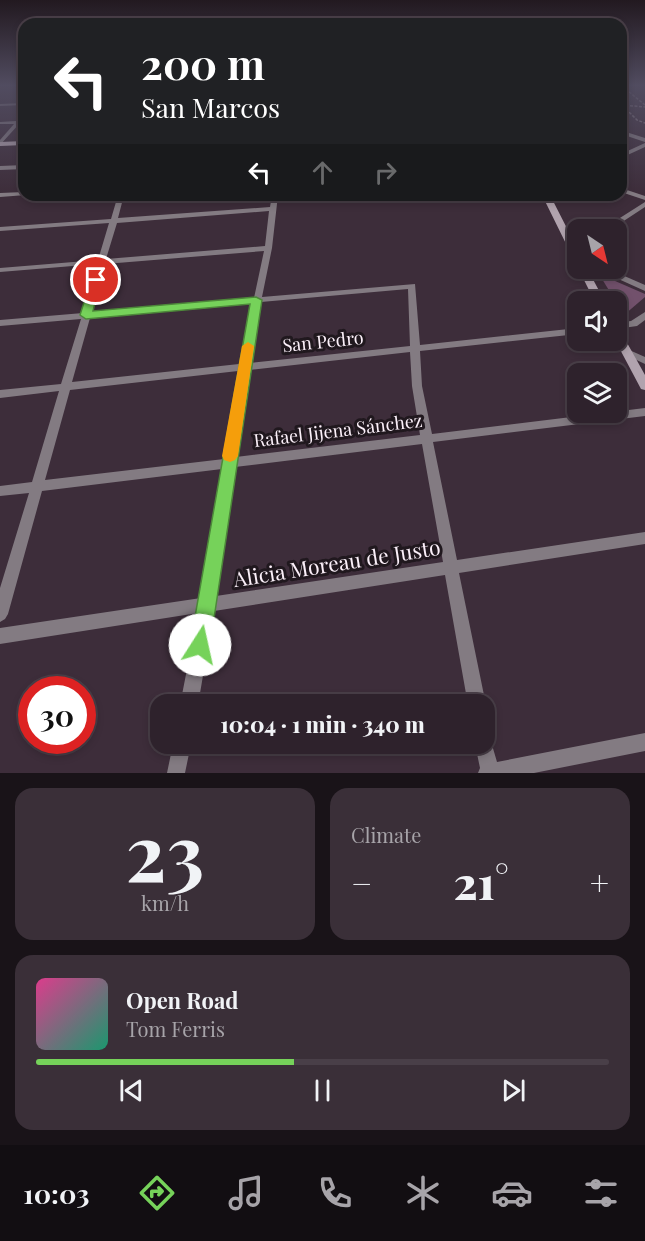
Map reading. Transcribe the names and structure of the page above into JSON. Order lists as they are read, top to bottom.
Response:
{
  "streets": {
    "street": ["San Pedro", "Rafael Jijena Sánchez", "Alicia Moreau de Justo"]
  },
  "north": "bottom right",
  "page": {
    "turn": ["200 m", "San Marcos"],
    "limit": "30",
    "trip": "10:04 · 1 min · 340 m",
    "tile": [
      ["23", "km/h"],
      "Climate"
    ],
    "heat": ["−", "21°", "+"],
    "song": ["Open Road", "Tom Ferris"],
    "tabs": "10:03"
  }
}
